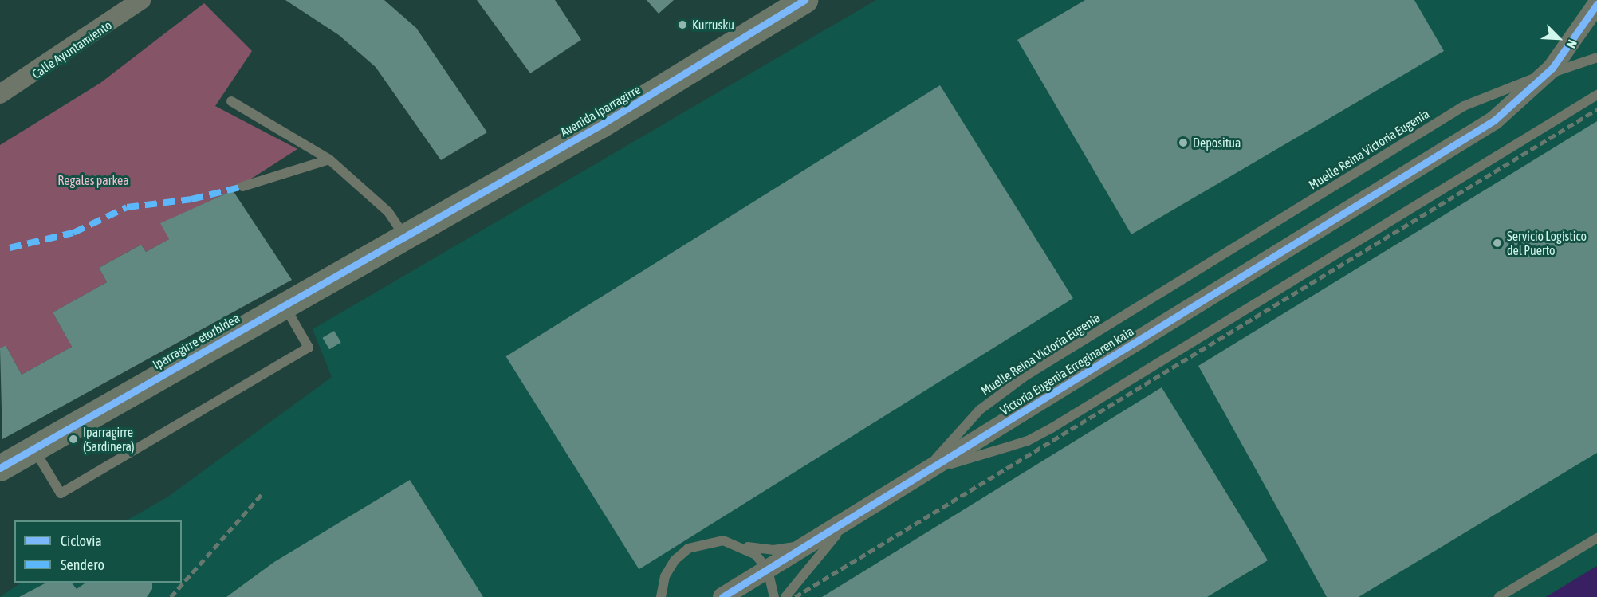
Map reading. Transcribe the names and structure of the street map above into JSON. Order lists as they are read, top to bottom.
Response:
{
  "streets": {
    "street": [
      "Calle Ayuntamiento",
      "Avenida Iparragirre",
      "Iparragirre etorbidea",
      "Victoria Eugenia Erreginaren kaia"
    ],
    "lane": ["Muelle Reina Victoria Eugenia"]
  },
  "crossings": [
    ["Avenida Iparragirre", "Iparragirre etorbidea"],
    ["Muelle Reina Victoria Eugenia", "Victoria Eugenia Erreginaren kaia"]
  ],
  "parks": ["Regales parkea"],
  "places": [
    "Kurrusku",
    "Depositua",
    "Servicio Logístico del Puerto",
    "Iparragirre (Sardinera)"
  ],
  "legend": ["Ciclovía", "Sendero"],
  "north": "bottom right"
}
